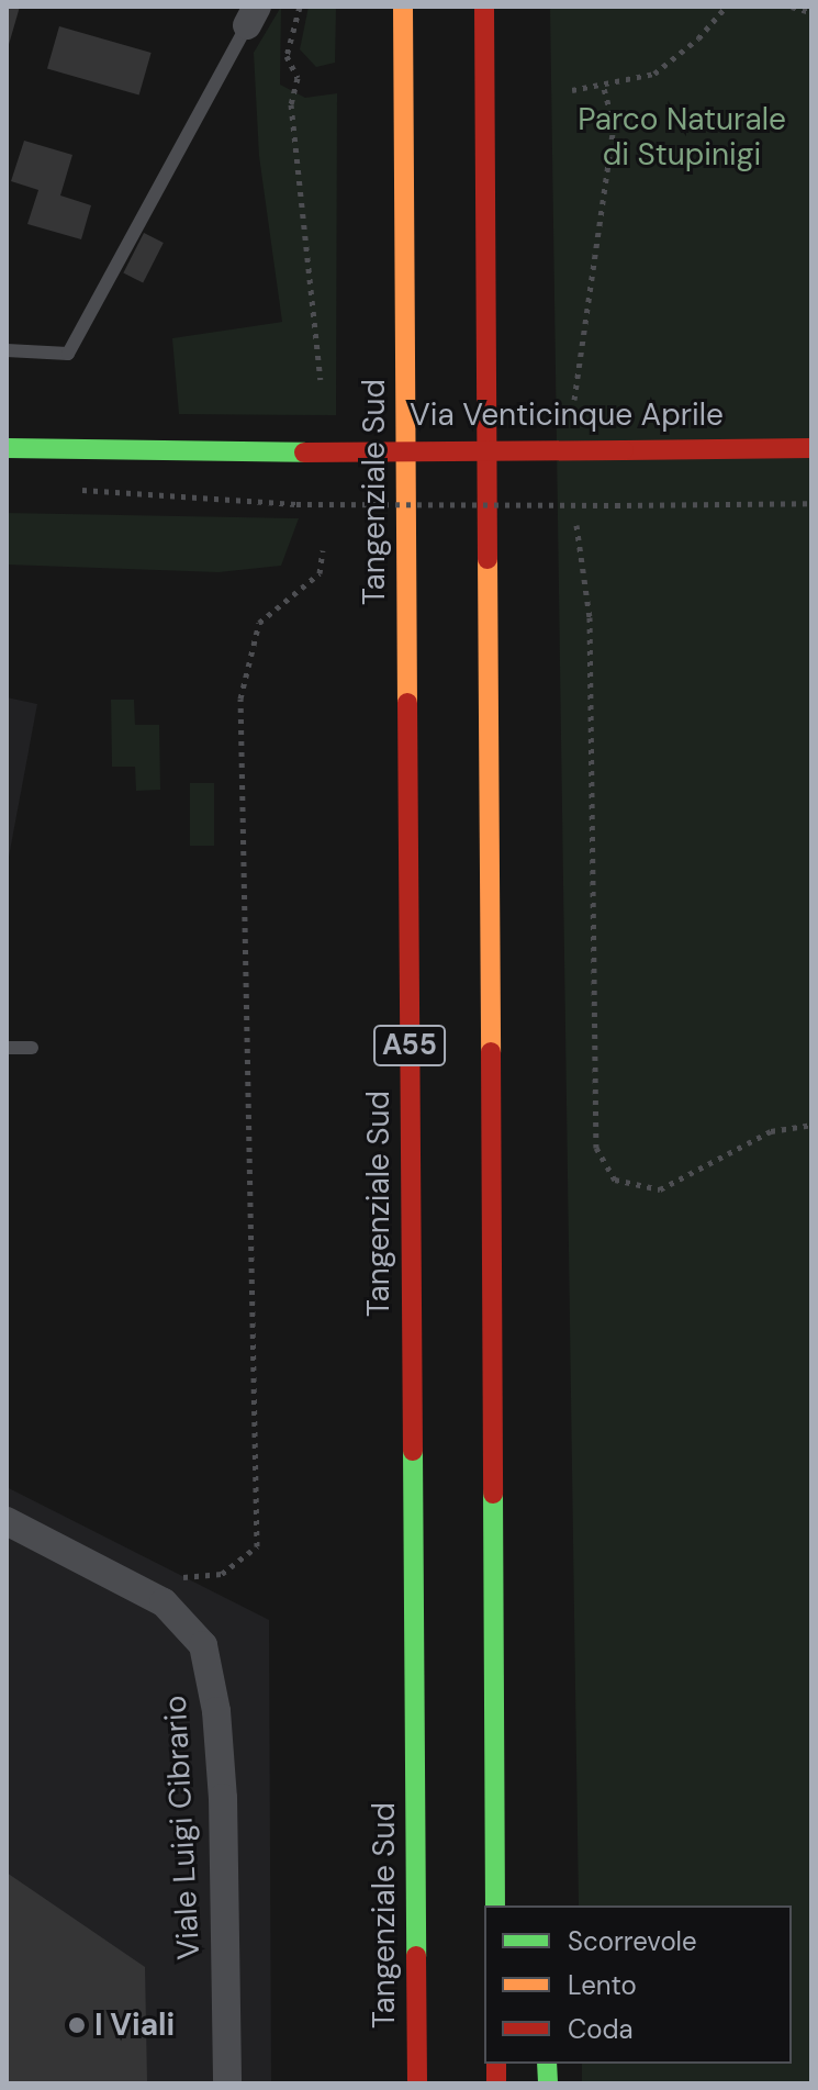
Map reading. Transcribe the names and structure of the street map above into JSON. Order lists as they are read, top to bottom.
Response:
{
  "streets": {
    "main road": ["Via Venticinque Aprile", "Tangenziale Sud", "A55"],
    "street": ["Viale Luigi Cibrario"]
  },
  "parks": ["Parco Naturale di Stupinigi"],
  "places": ["I Viali"],
  "legend": ["Scorrevole", "Lento", "Coda"]
}
